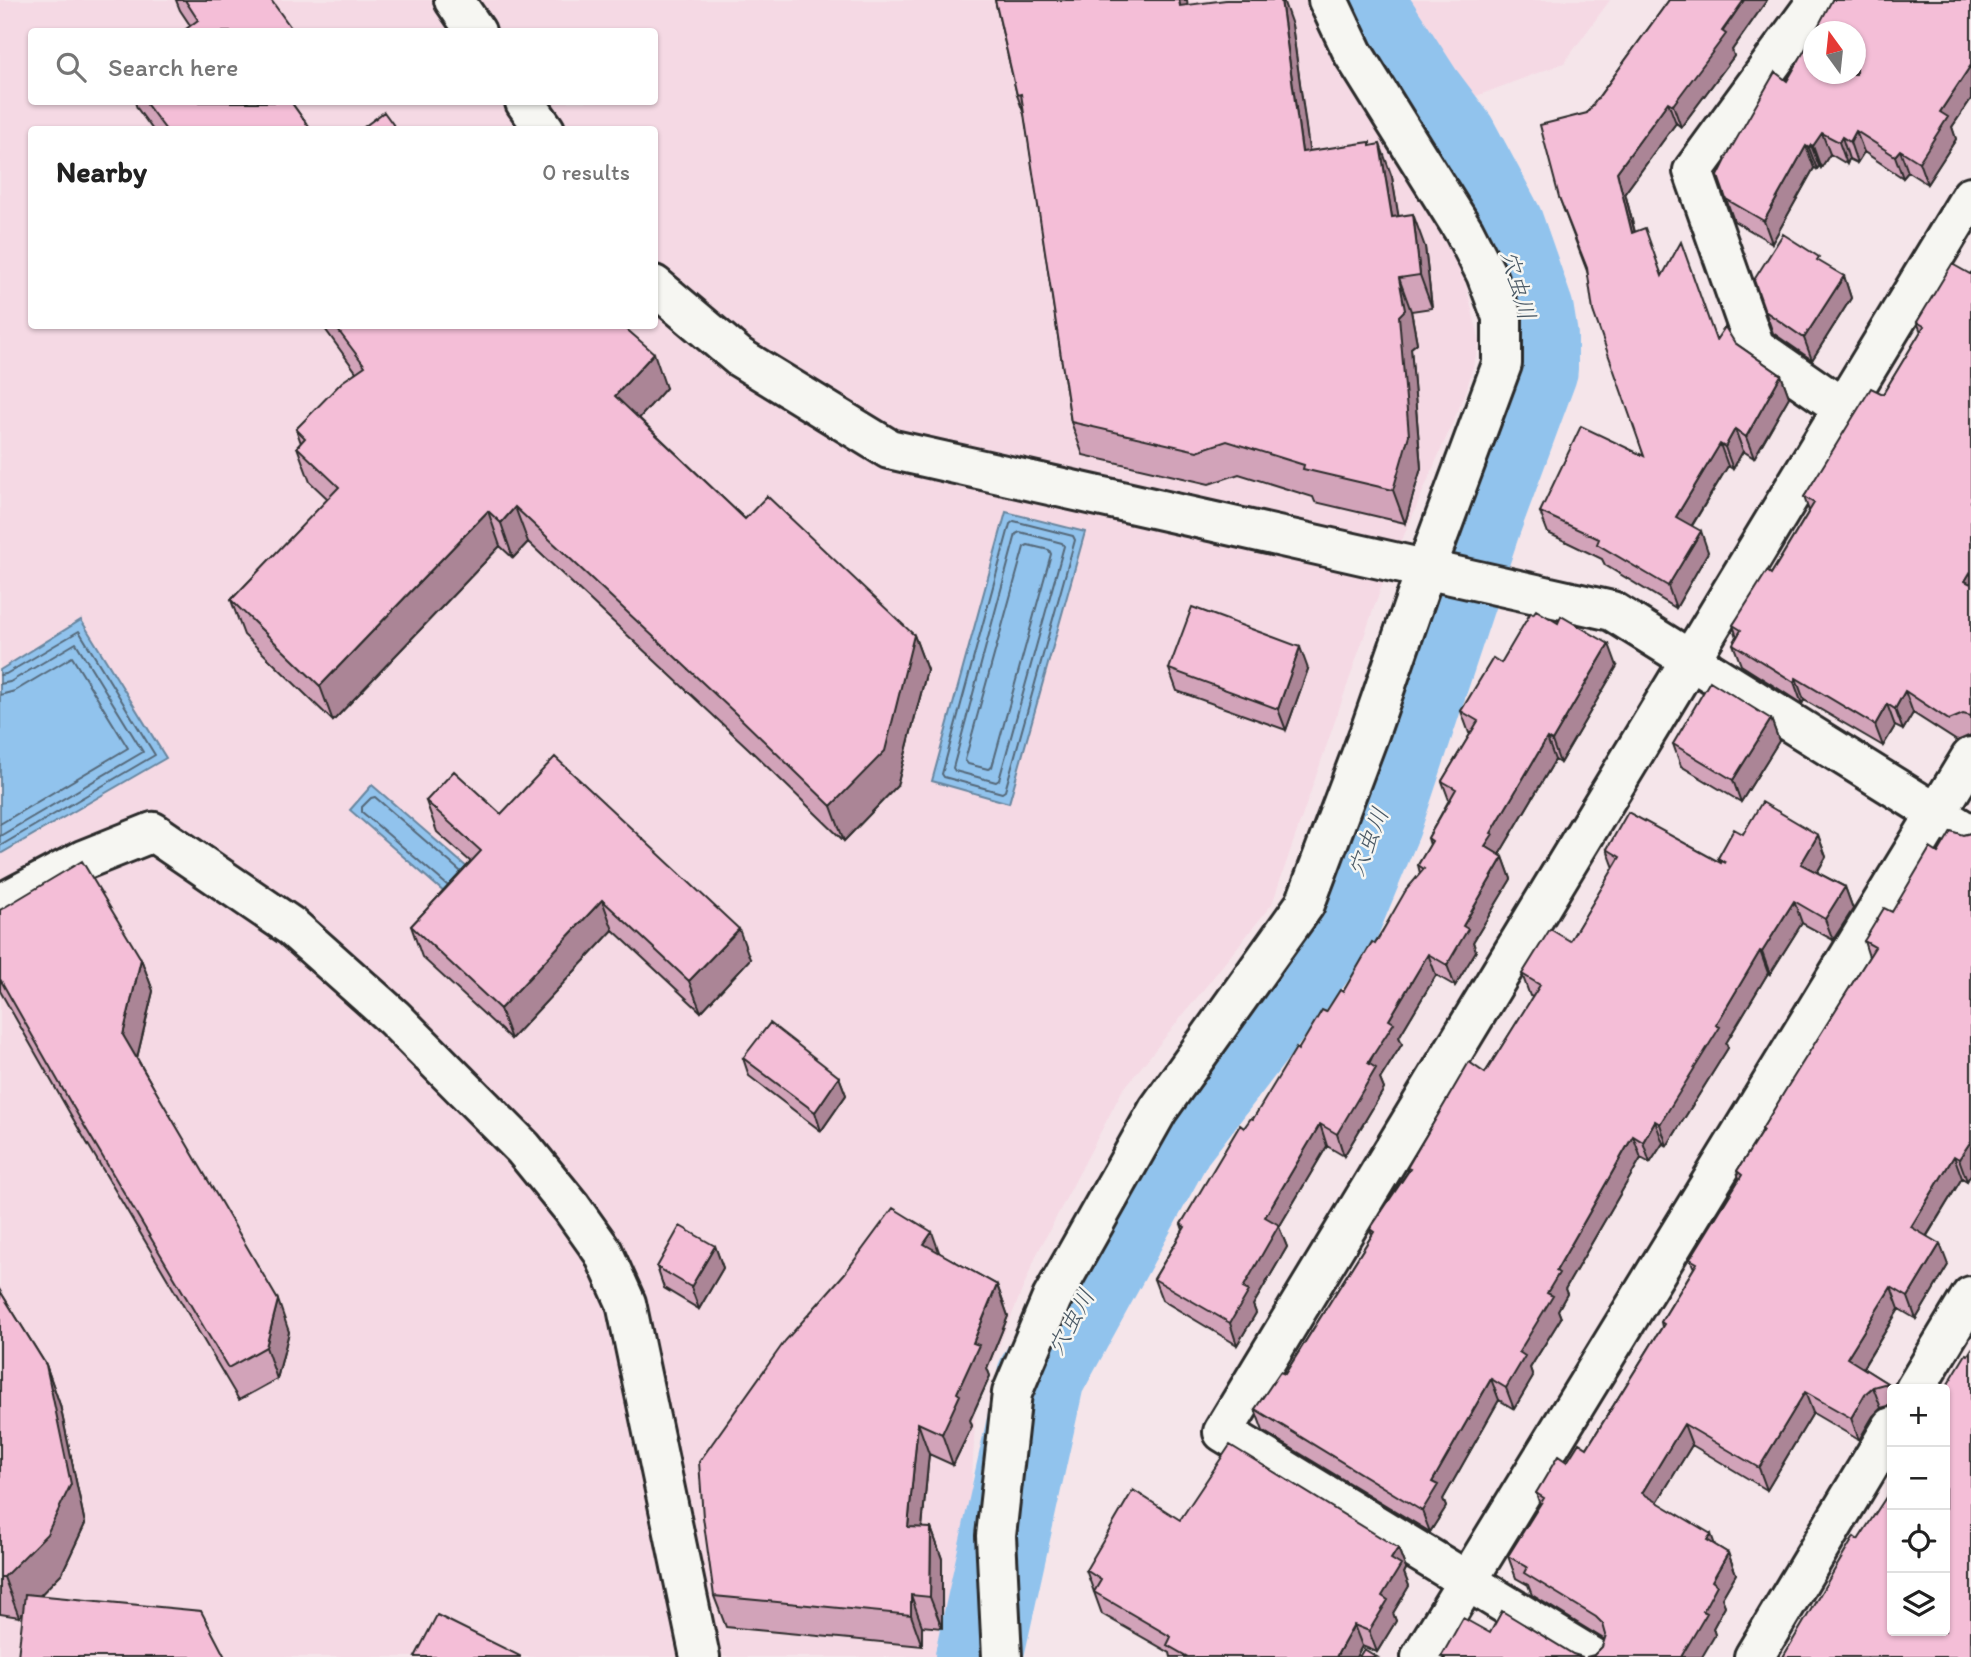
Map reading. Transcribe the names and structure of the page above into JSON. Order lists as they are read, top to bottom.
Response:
{
  "water": ["穴虫川"],
  "north": "top",
  "page": {
    "search": "Search here",
    "heading": ["Nearby", "0 results"],
    "map_buttons": ["+", "−"]
  }
}
